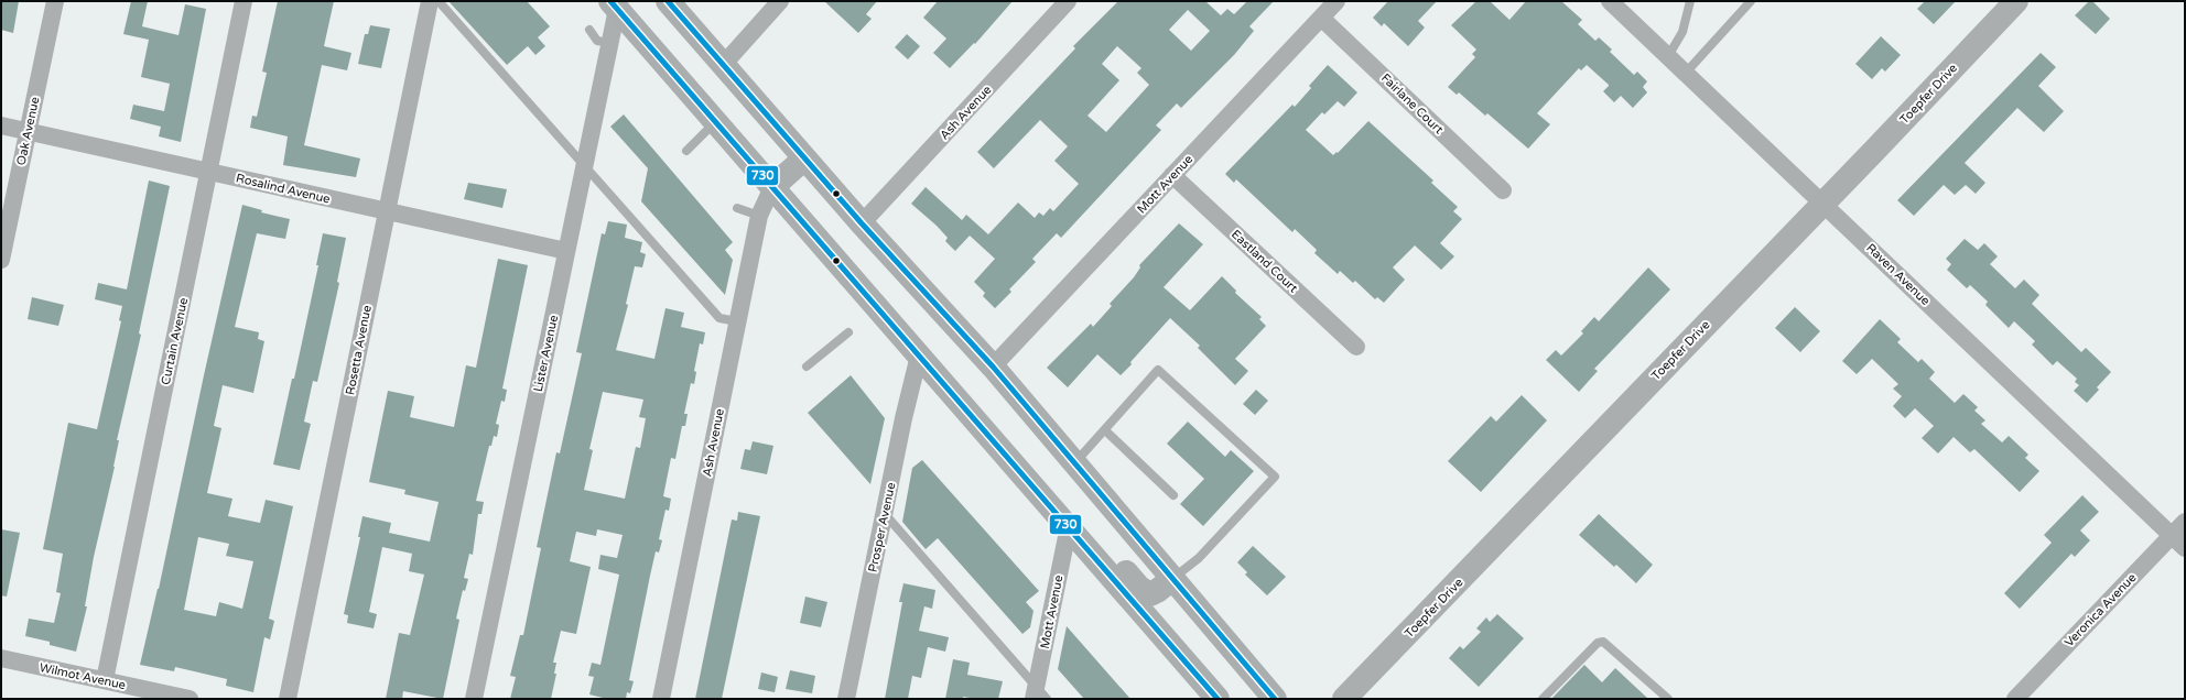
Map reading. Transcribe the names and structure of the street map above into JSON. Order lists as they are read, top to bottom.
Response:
{
  "streets": {
    "street": [
      "Toepfer Drive",
      "Fairlane Court",
      "Ash Avenue",
      "Oak Avenue",
      "Mott Avenue",
      "Rosalind Avenue",
      "Eastland Court",
      "Raven Avenue",
      "Curtain Avenue",
      "Rosetta Avenue",
      "Lister Avenue",
      "Prosper Avenue",
      "Veronica Avenue",
      "Wilmot Avenue"
    ]
  },
  "crossings": [
    ["Toepfer Drive", "Raven Avenue"],
    ["Fairlane Court", "Mott Avenue"],
    ["Oak Avenue", "Rosalind Avenue"],
    ["Mott Avenue", "Eastland Court"],
    ["Rosalind Avenue", "Curtain Avenue"],
    ["Rosalind Avenue", "Rosetta Avenue"],
    ["Rosalind Avenue", "Lister Avenue"],
    ["Raven Avenue", "Veronica Avenue"],
    ["Curtain Avenue", "Wilmot Avenue"]
  ],
  "lines": ["transit line 730"]
}
